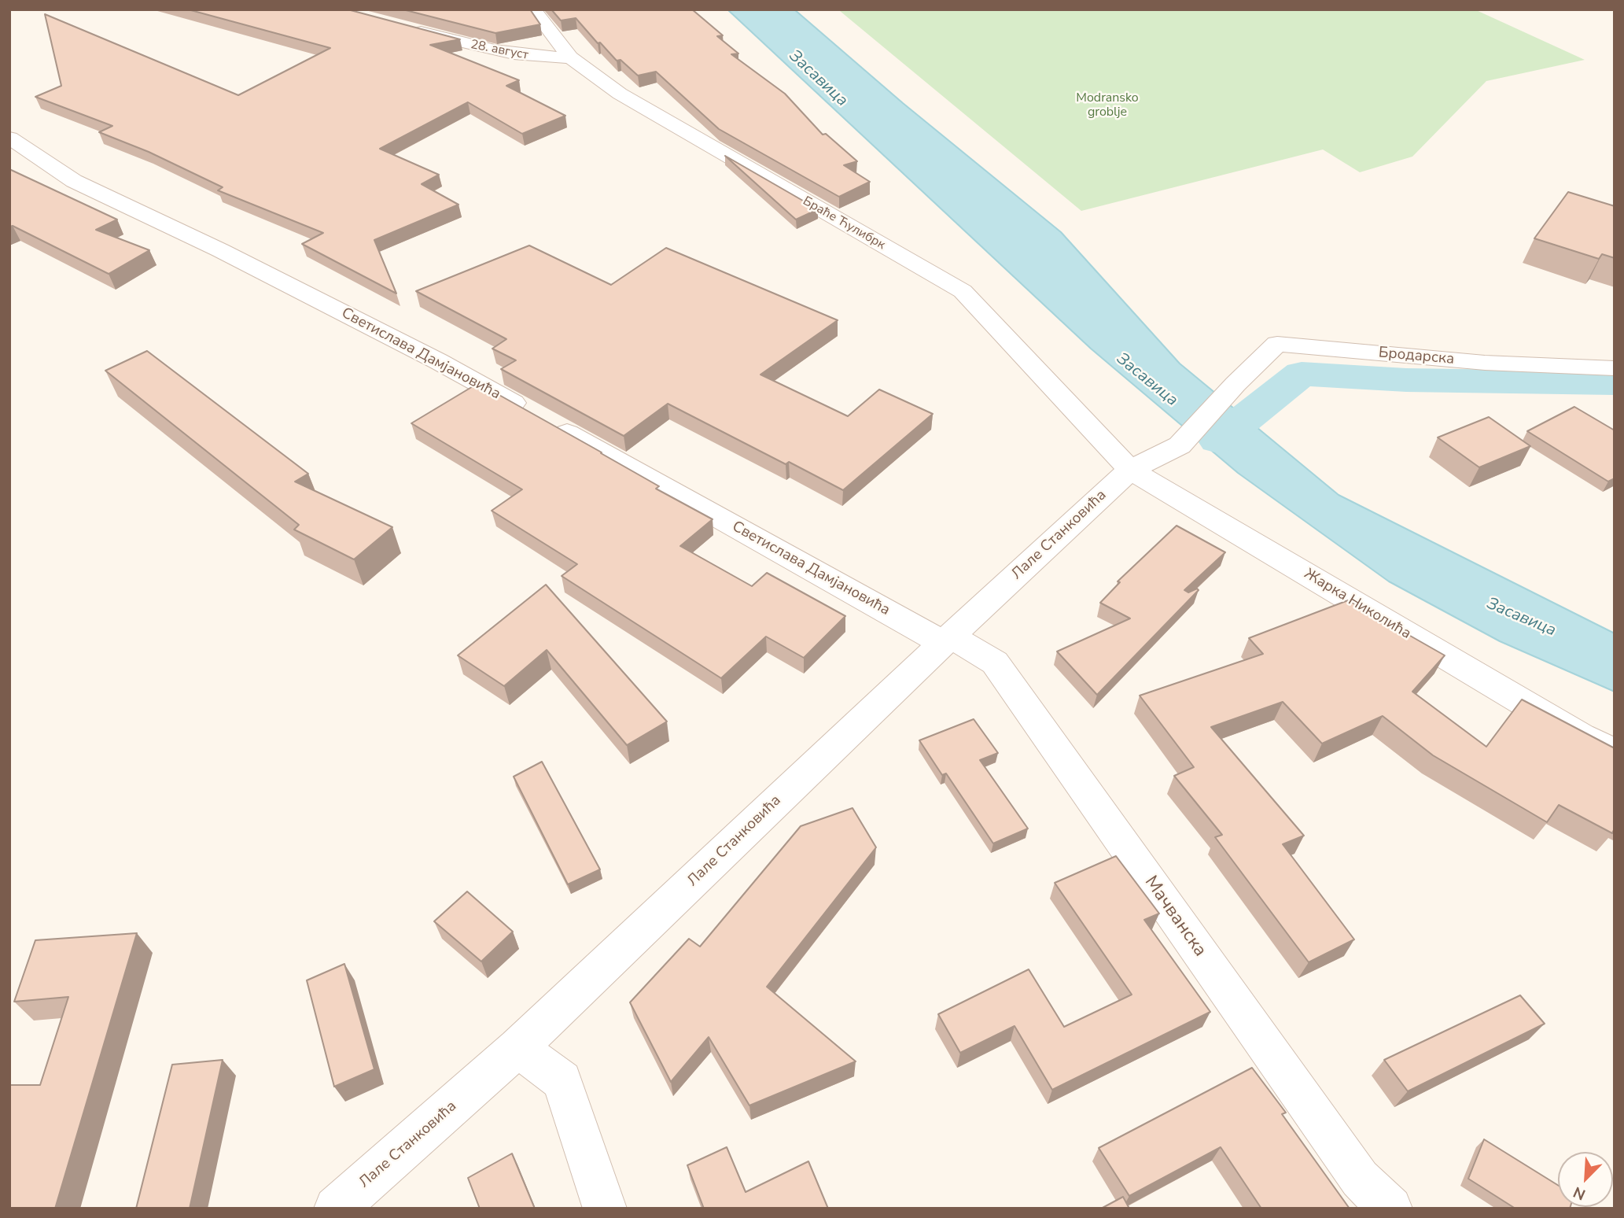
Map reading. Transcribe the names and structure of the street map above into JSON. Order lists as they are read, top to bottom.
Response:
{
  "streets": {
    "street": [
      "28. август",
      "Браће Ћулибрк",
      "Светислава Дамјановића",
      "Бродарска",
      "Лале Станковића",
      "Жарка Николића",
      "Мачванска"
    ]
  },
  "crossings": [
    ["28. август", "Браће Ћулибрк"],
    ["Браће Ћулибрк", "Лале Станковића"],
    ["Браће Ћулибрк", "Жарка Николића"],
    ["Светислава Дамјановића", "Лале Станковића"],
    ["Светислава Дамјановића", "Мачванска"],
    ["Бродарска", "Лале Станковића"],
    ["Лале Станковића", "Жарка Николића"],
    ["Лале Станковића", "Мачванска"]
  ],
  "water": ["Засавица"],
  "parks": ["Modransko groblje"],
  "north": "bottom left"
}
